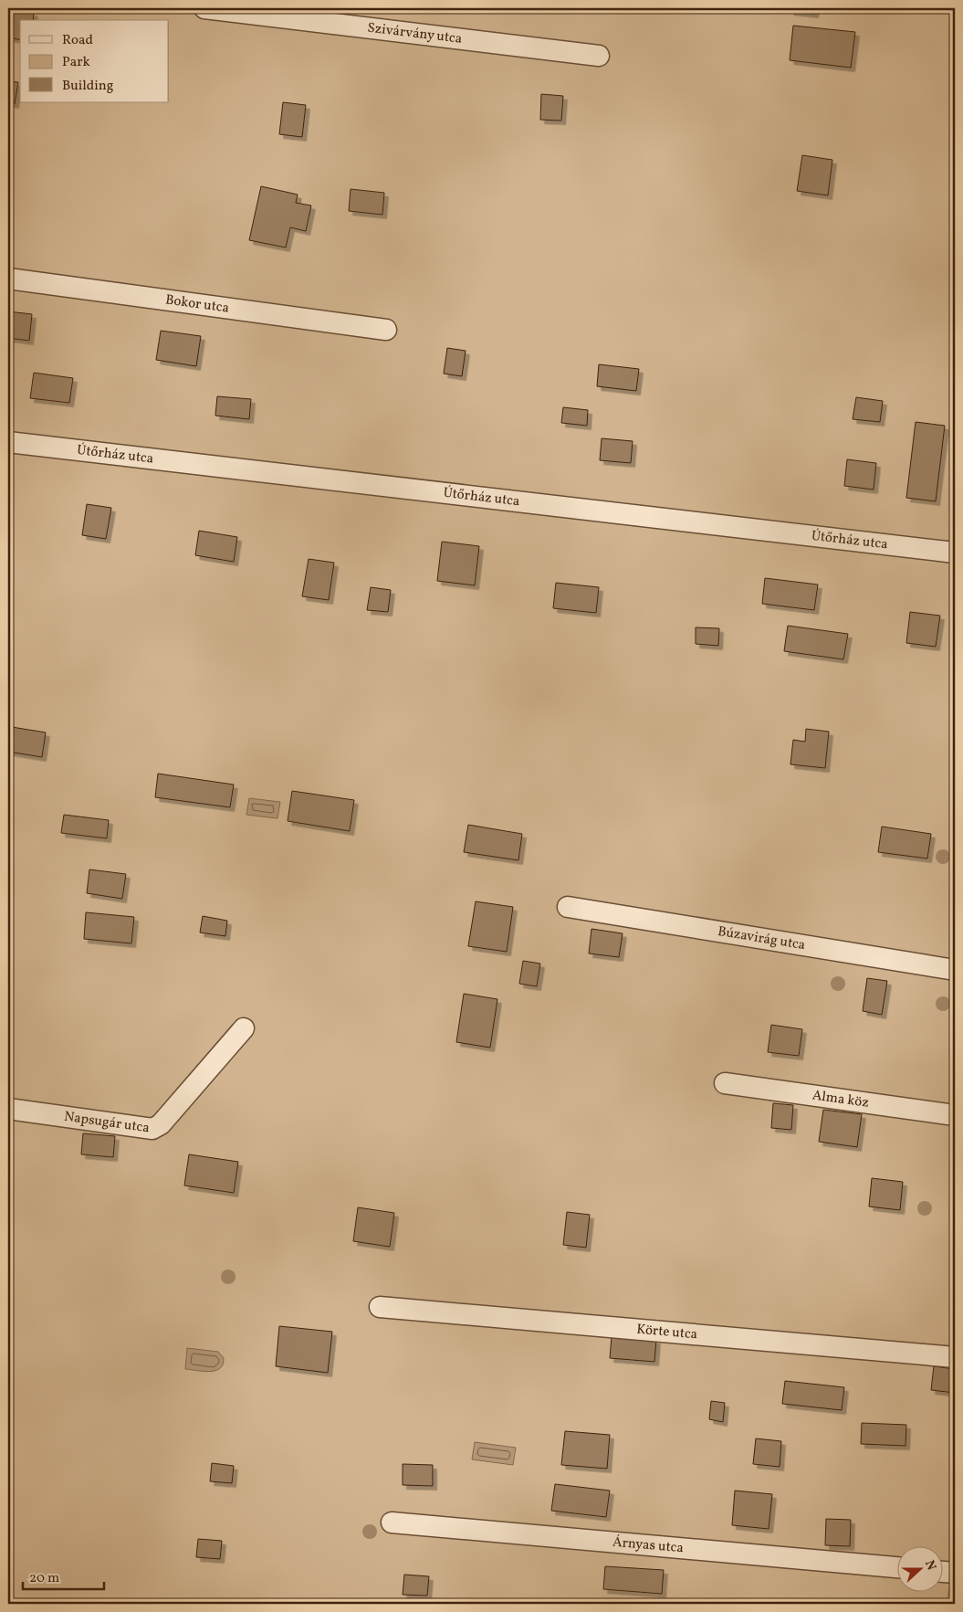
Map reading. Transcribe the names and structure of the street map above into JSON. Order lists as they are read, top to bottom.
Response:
{
  "streets": {
    "street": [
      "Szivárvány utca",
      "Bokor utca",
      "Útőrház utca",
      "Búzavirág utca",
      "Alma köz",
      "Napsugár utca",
      "Körte utca",
      "Árnyas utca"
    ]
  },
  "legend": ["Road", "Park", "Building"],
  "scale_bar": "20 m",
  "north": "right"
}
